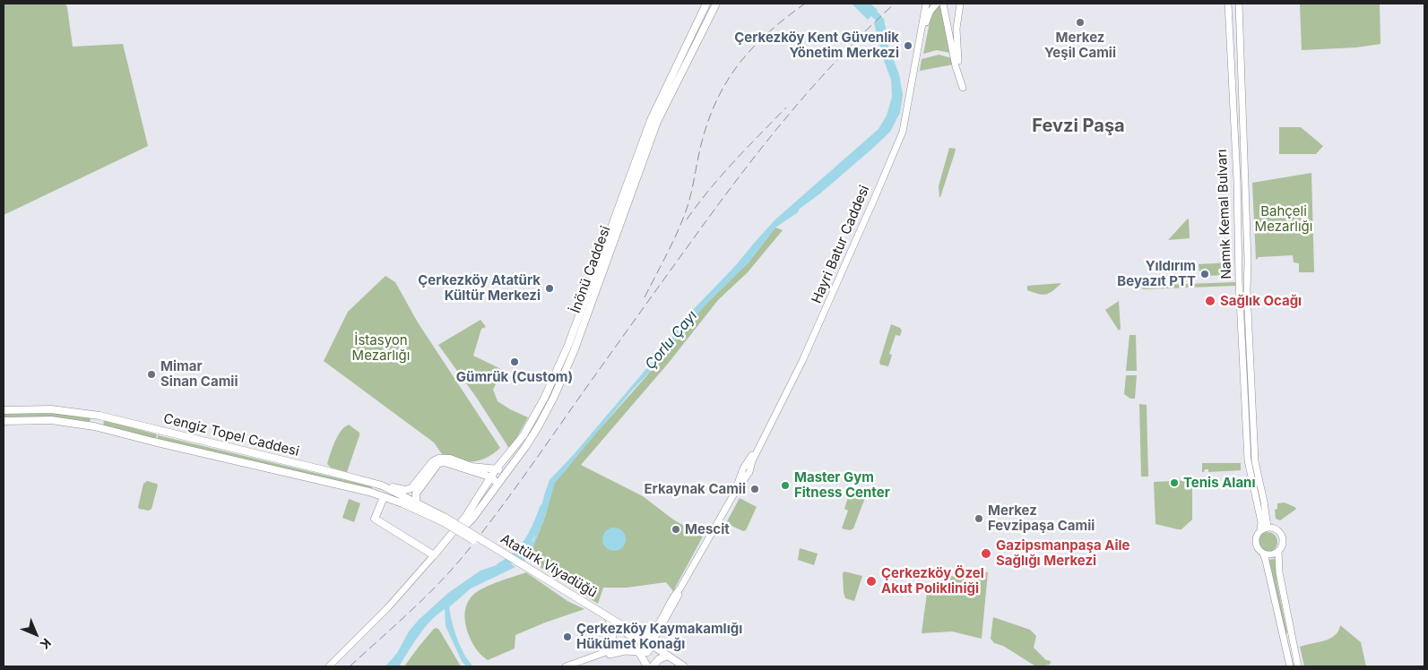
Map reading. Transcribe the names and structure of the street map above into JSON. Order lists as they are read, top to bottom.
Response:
{
  "streets": {
    "main road": [
      "Namık Kemal Bulvarı",
      "Hayri Batur Caddesi",
      "İnönü Caddesi",
      "Cengiz Topel Caddesi",
      "Atatürk Viyadüğü"
    ]
  },
  "crossings": [
    ["Hayri Batur Caddesi", "Atatürk Viyadüğü"],
    ["Cengiz Topel Caddesi", "Atatürk Viyadüğü"]
  ],
  "districts": ["Fevzi Paşa"],
  "water": ["Çorlu Çayı"],
  "parks": ["Bahçeli Mezarlığı", "İstasyon Mezarlığı"],
  "places": [
    "Merkez Yeşil Camii",
    "Çerkezköy Kent Güvenlik Yönetim Merkezi",
    "Yıldırım Beyazıt PTT",
    "Çerkezköy Atatürk Kültür Merkezi",
    "Sağlık Ocağı",
    "Gümrük (Custom)",
    "Mimar Sinan Camii",
    "Tenis Alanı",
    "Master Gym Fitness Center",
    "Erkaynak Camii",
    "Merkez Fevzipaşa Camii",
    "Mescit",
    "Gazipsmanpaşa Aile Sağlığı Merkezi",
    "Çerkezköy Özel Akut Polikliniği",
    "Çerkezköy Kaymakamlığı Hükümet Konağı"
  ],
  "north": "bottom right"
}
